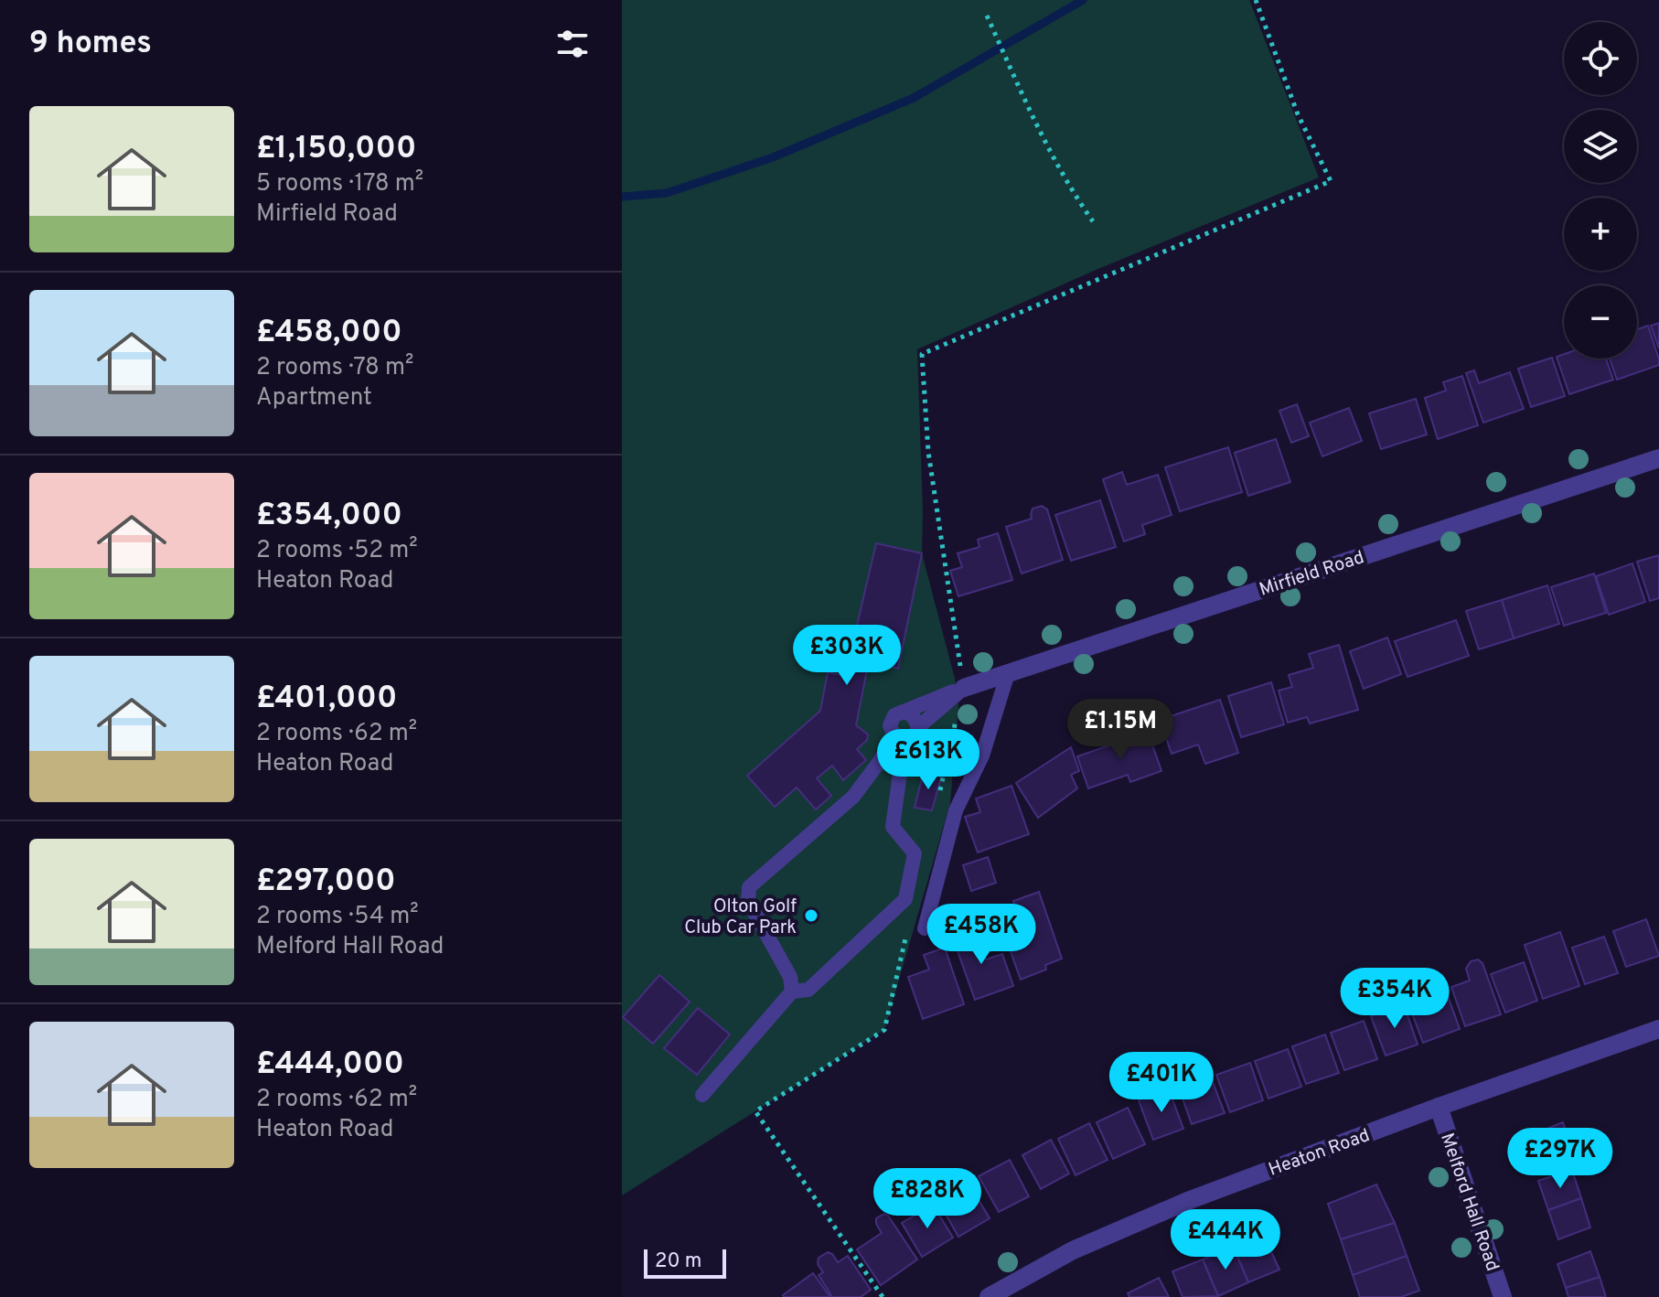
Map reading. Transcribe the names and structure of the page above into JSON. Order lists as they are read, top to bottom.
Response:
{
  "streets": {
    "street": ["Mirfield Road", "Heaton Road", "Melford Hall Road"]
  },
  "crossings": [
    ["Heaton Road", "Melford Hall Road"]
  ],
  "places": ["Olton Golf Club Car Park"],
  "scale_bar": "20 m",
  "page": {
    "heading": "9 homes",
    "map_buttons": ["+", "−"],
    "list": [
      {
        "name": "£1,150,000",
        "note": "5 rooms · 178 m² · Mirfield Road"
      },
      {
        "name": "£458,000",
        "note": "2 rooms · 78 m² · Apartment"
      },
      {
        "name": "£354,000",
        "note": "2 rooms · 52 m² · Heaton Road"
      },
      {
        "name": "£401,000",
        "note": "2 rooms · 62 m² · Heaton Road"
      },
      {
        "name": "£297,000",
        "note": "2 rooms · 54 m² · Melford Hall Road"
      },
      {
        "name": "£444,000",
        "note": "2 rooms · 62 m² · Heaton Road"
      }
    ],
    "price": [
      "£303K",
      "£1.15M",
      "£613K",
      "£458K",
      "£354K",
      "£401K",
      "£297K",
      "£828K",
      "£444K"
    ],
    "scale": "20 m"
  }
}
